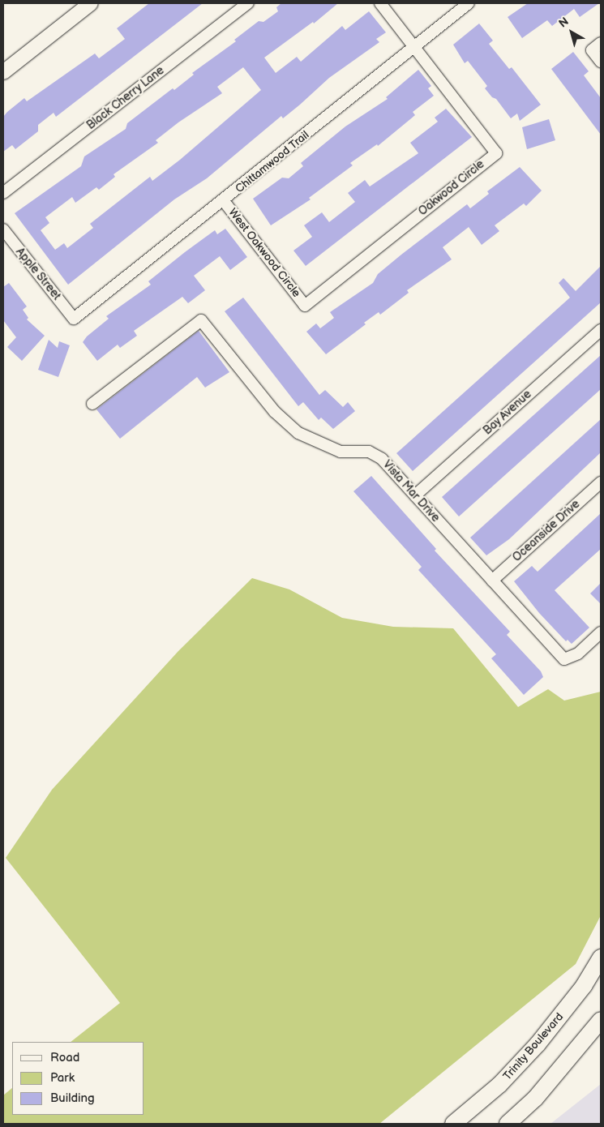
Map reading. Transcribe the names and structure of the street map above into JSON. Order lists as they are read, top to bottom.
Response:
{
  "streets": {
    "main road": ["Trinity Boulevard"],
    "street": [
      "Black Cherry Lane",
      "Chittamwood Trail",
      "Oakwood Circle",
      "West Oakwood Circle",
      "Apple Street",
      "Bay Avenue",
      "Vista Mar Drive",
      "Oceanside Drive"
    ]
  },
  "crossings": [
    ["Chittamwood Trail", "Oakwood Circle"],
    ["Chittamwood Trail", "West Oakwood Circle"],
    ["Chittamwood Trail", "Apple Street"],
    ["Oakwood Circle", "West Oakwood Circle"],
    ["Bay Avenue", "Vista Mar Drive"],
    ["Vista Mar Drive", "Oceanside Drive"]
  ],
  "legend": ["Road", "Park", "Building"],
  "north": "top left"
}
